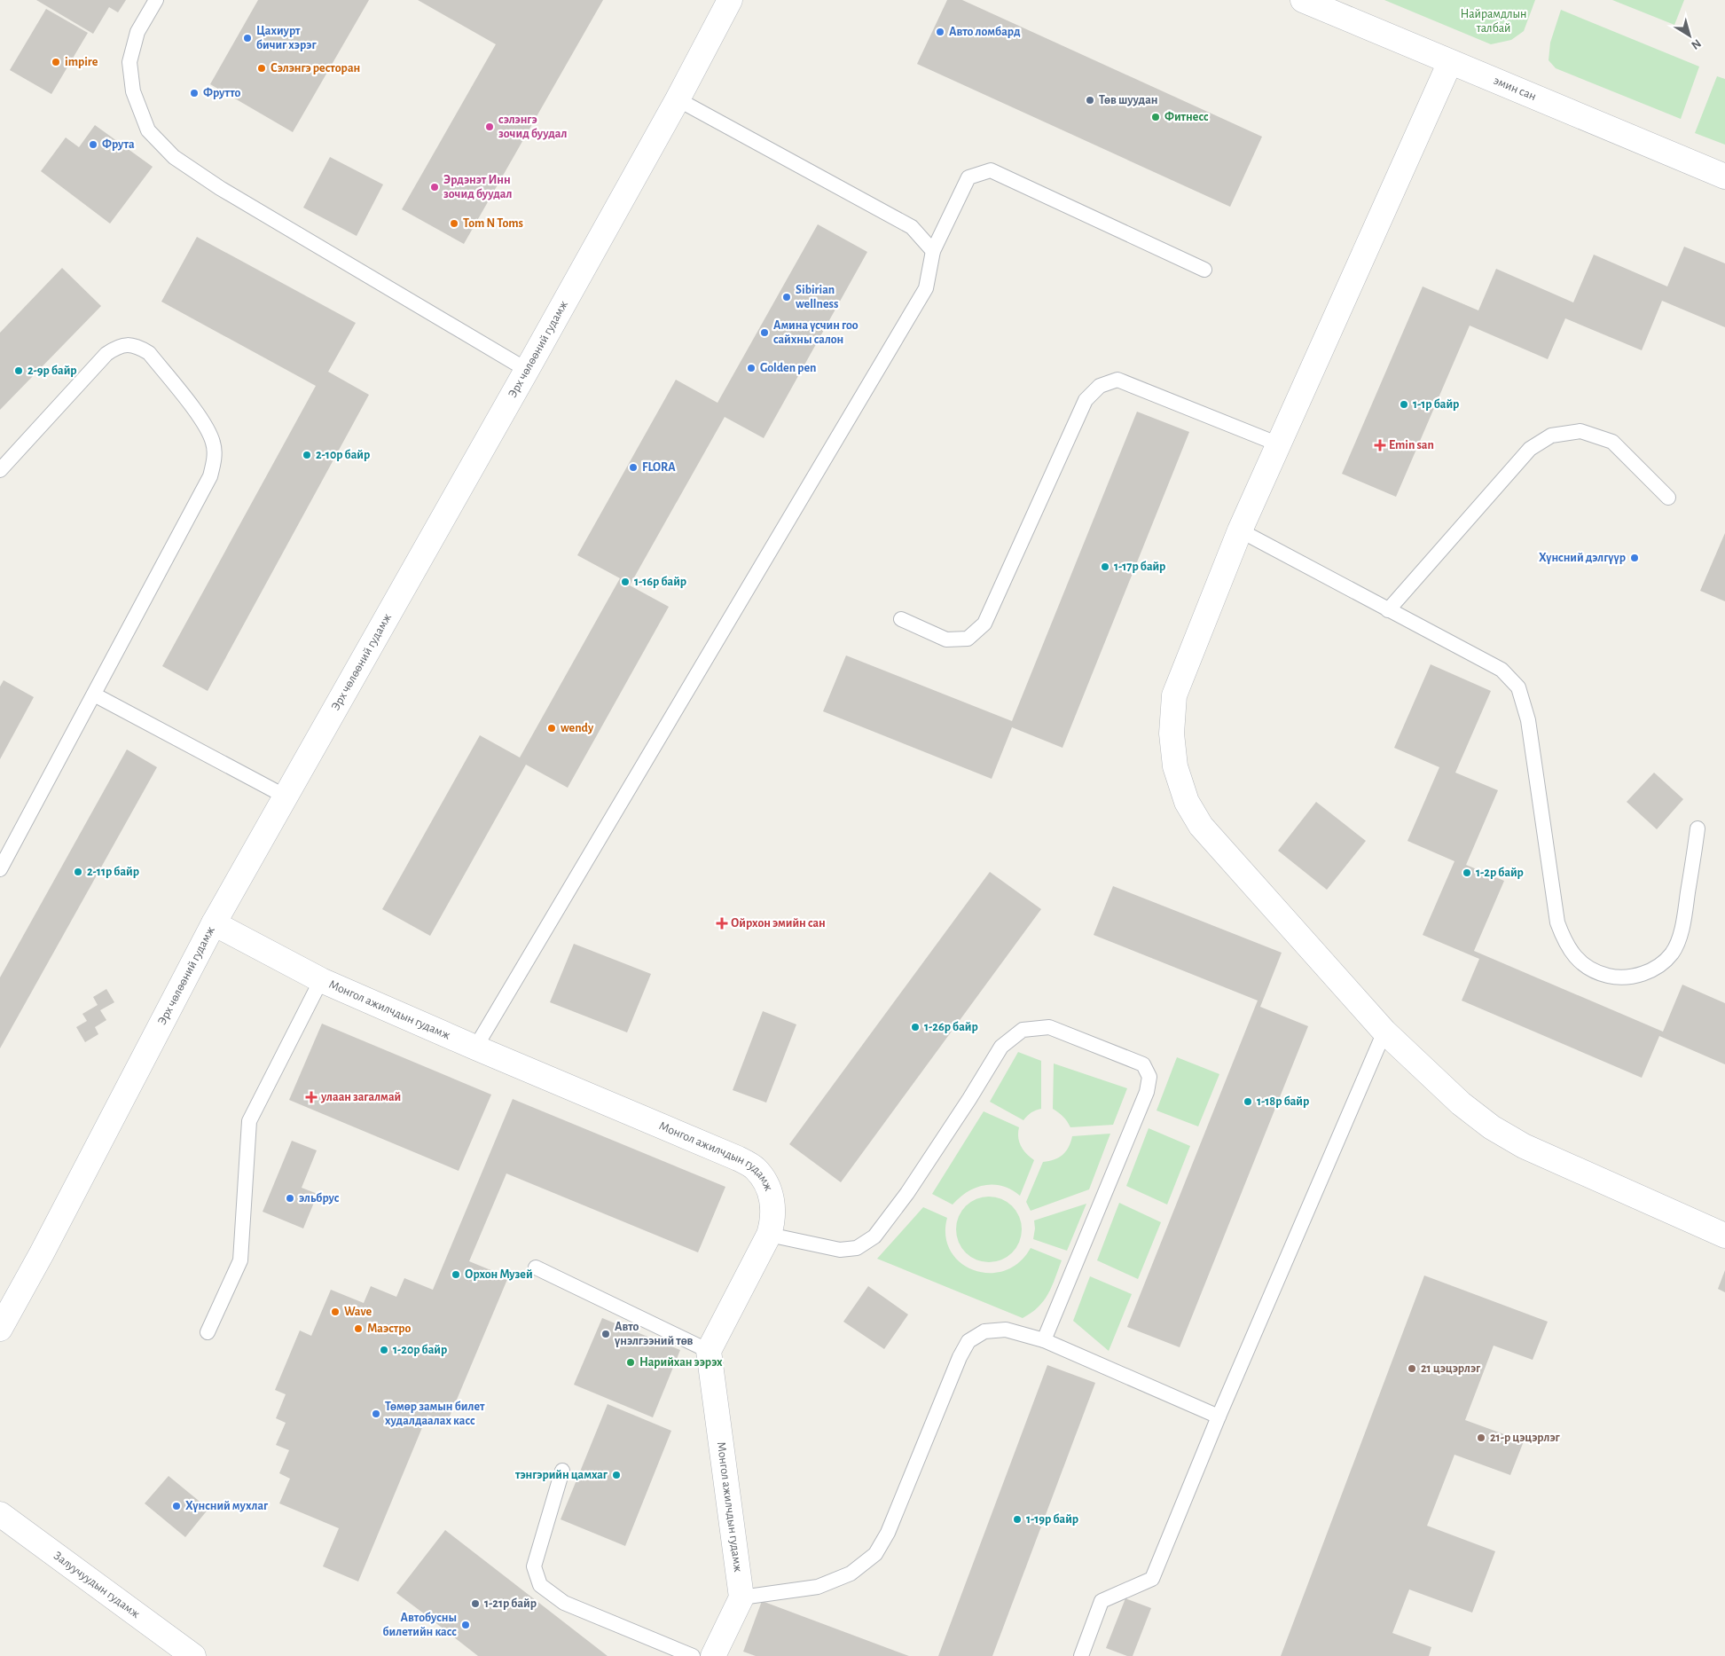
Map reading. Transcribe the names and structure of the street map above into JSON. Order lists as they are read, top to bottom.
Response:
{
  "streets": {
    "street": [
      "эмин сан",
      "Эрх чөлөөний гудамж",
      "Монгол ажилчдын гудамж",
      "Залуучуудын гудамж"
    ]
  },
  "crossings": [
    ["Эрх чөлөөний гудамж", "Монгол ажилчдын гудамж"]
  ],
  "parks": ["Найрамдлын талбай"],
  "places": {
    "other": [
      "Авто ломбард",
      "Цахиурт бичиг хэрэг",
      "impire",
      "Сэлэнгэ ресторан",
      "Фрутто",
      "Төв шуудан",
      "Фитнесс",
      "сэлэнгэ зочид буудал",
      "Фрута",
      "Эрдэнэт Инн зочид буудал",
      "Tom N Toms",
      "Sibirian wellness",
      "Амина үсчин гоо сайхны салон",
      "Golden pen",
      "2-9р байр",
      "1-1р байр",
      "2-10р байр",
      "FLORA",
      "Хүнсний дэлгүүр",
      "1-17р байр",
      "1-16р байр",
      "wendy",
      "2-11р байр",
      "1-2р байр",
      "1-26р байр",
      "1-18р байр",
      "эльбрус",
      "Орхон Myзей",
      "Wave",
      "Маэстро",
      "Авто үнэлгээний төв",
      "1-20р байр",
      "Нарийхан ээрэх",
      "21 цэцэрлэг",
      "Төмөр замын билет худалдаалах касс",
      "21-р цэцэрлэг",
      "тэнгэрийн цамхаг",
      "Хүнсний мухлаг",
      "1-19р байр",
      "1-21р байр",
      "Автобусны билетийн касс"
    ],
    "health": ["Emin san", "Ойрхон эмийн сан", "улаан загалмай"]
  },
  "north": "bottom right"
}
